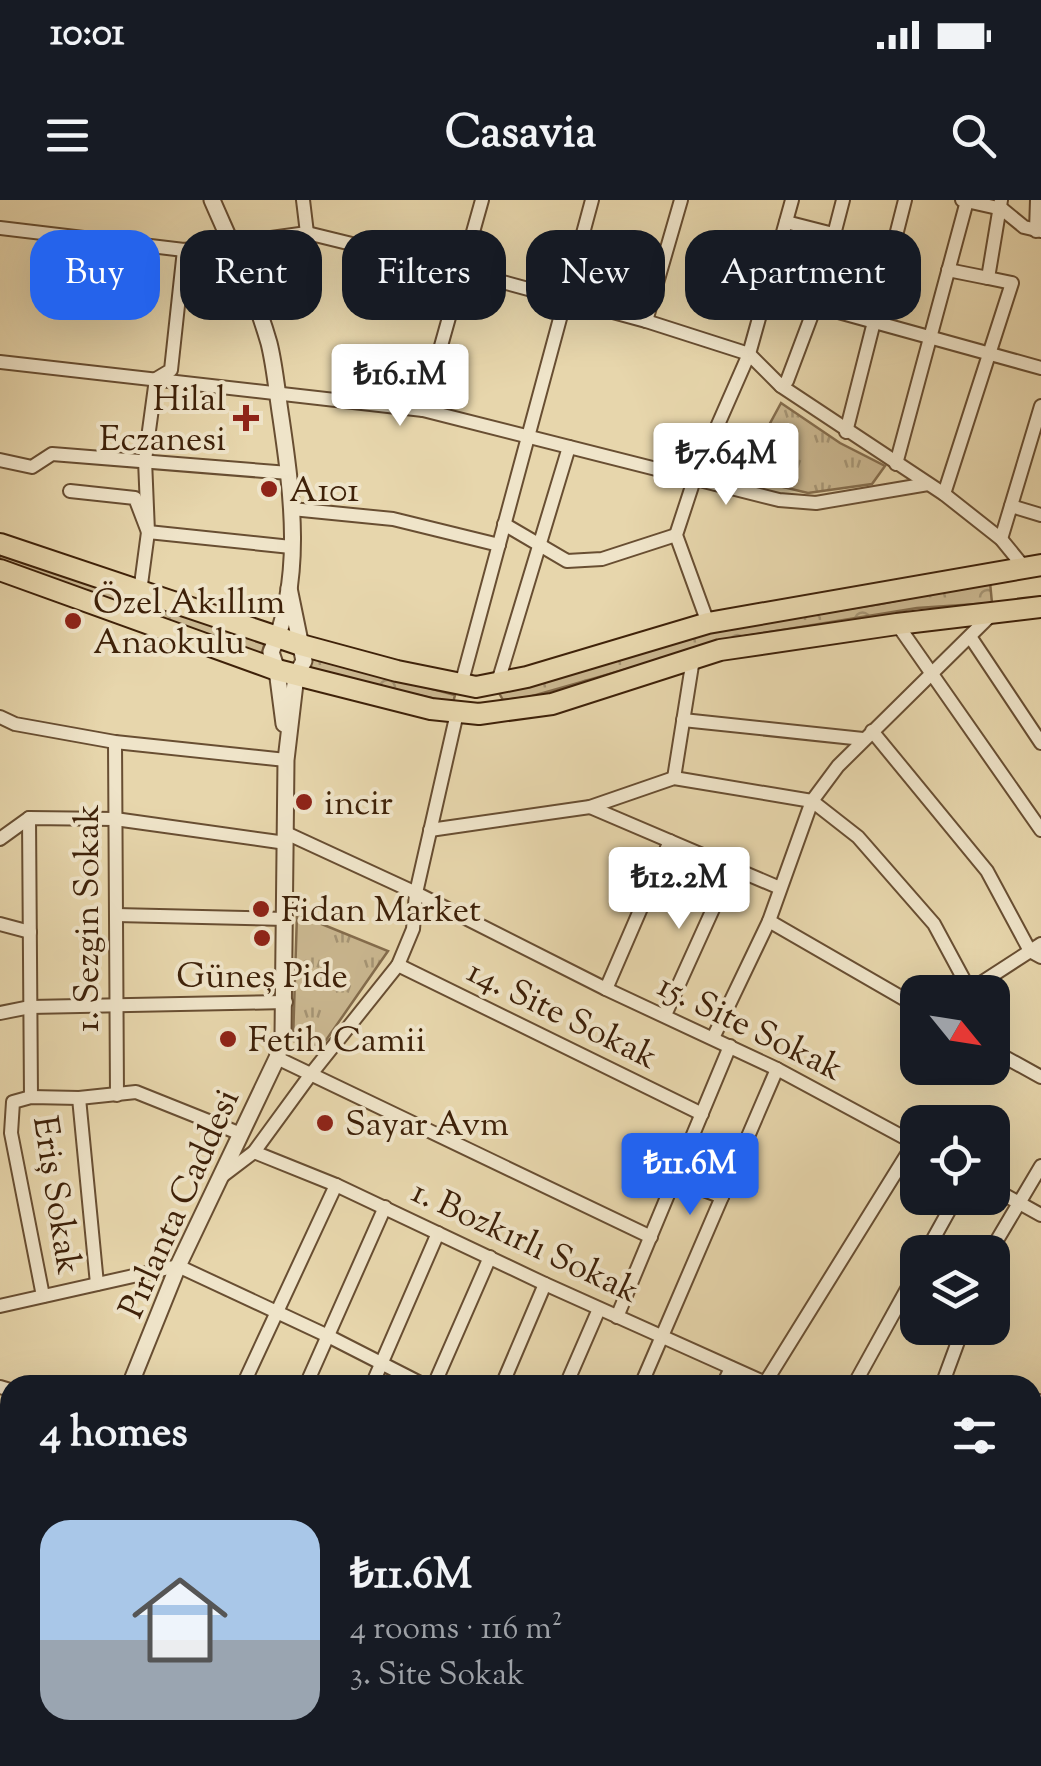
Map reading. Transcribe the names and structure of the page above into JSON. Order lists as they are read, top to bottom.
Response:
{
  "streets": {
    "street": [
      "1. Sezgin Sokak",
      "14. Site Sokak",
      "15. Site Sokak",
      "Eriş Sokak",
      "Pırlanta Caddesi",
      "1. Bozkırlı Sokak"
    ]
  },
  "crossings": [
    ["1. Sezgin Sokak", "15. Site Sokak"],
    ["15. Site Sokak", "Pırlanta Caddesi"]
  ],
  "places": {
    "health": ["Hilal Eczanesi"],
    "other": [
      "A101",
      "Özel Akıllım Anaokulu",
      "incir",
      "Fidan Market",
      "Güneş Pide",
      "Fetih Camii",
      "Sayar Avm"
    ]
  },
  "north": "bottom right",
  "page": {
    "status": "10:01",
    "header": "Casavia",
    "chip": [
      "Buy",
      "Rent",
      "Filters",
      "New",
      "Apartment"
    ],
    "price": [
      "₺16.1M",
      "₺7.64M",
      "₺12.2M",
      "₺11.6M"
    ],
    "heading": "4 homes",
    "list": [
      {
        "name": "₺11.6M",
        "note": "4 rooms · 116 m² · 3. Site Sokak"
      }
    ]
  }
}
